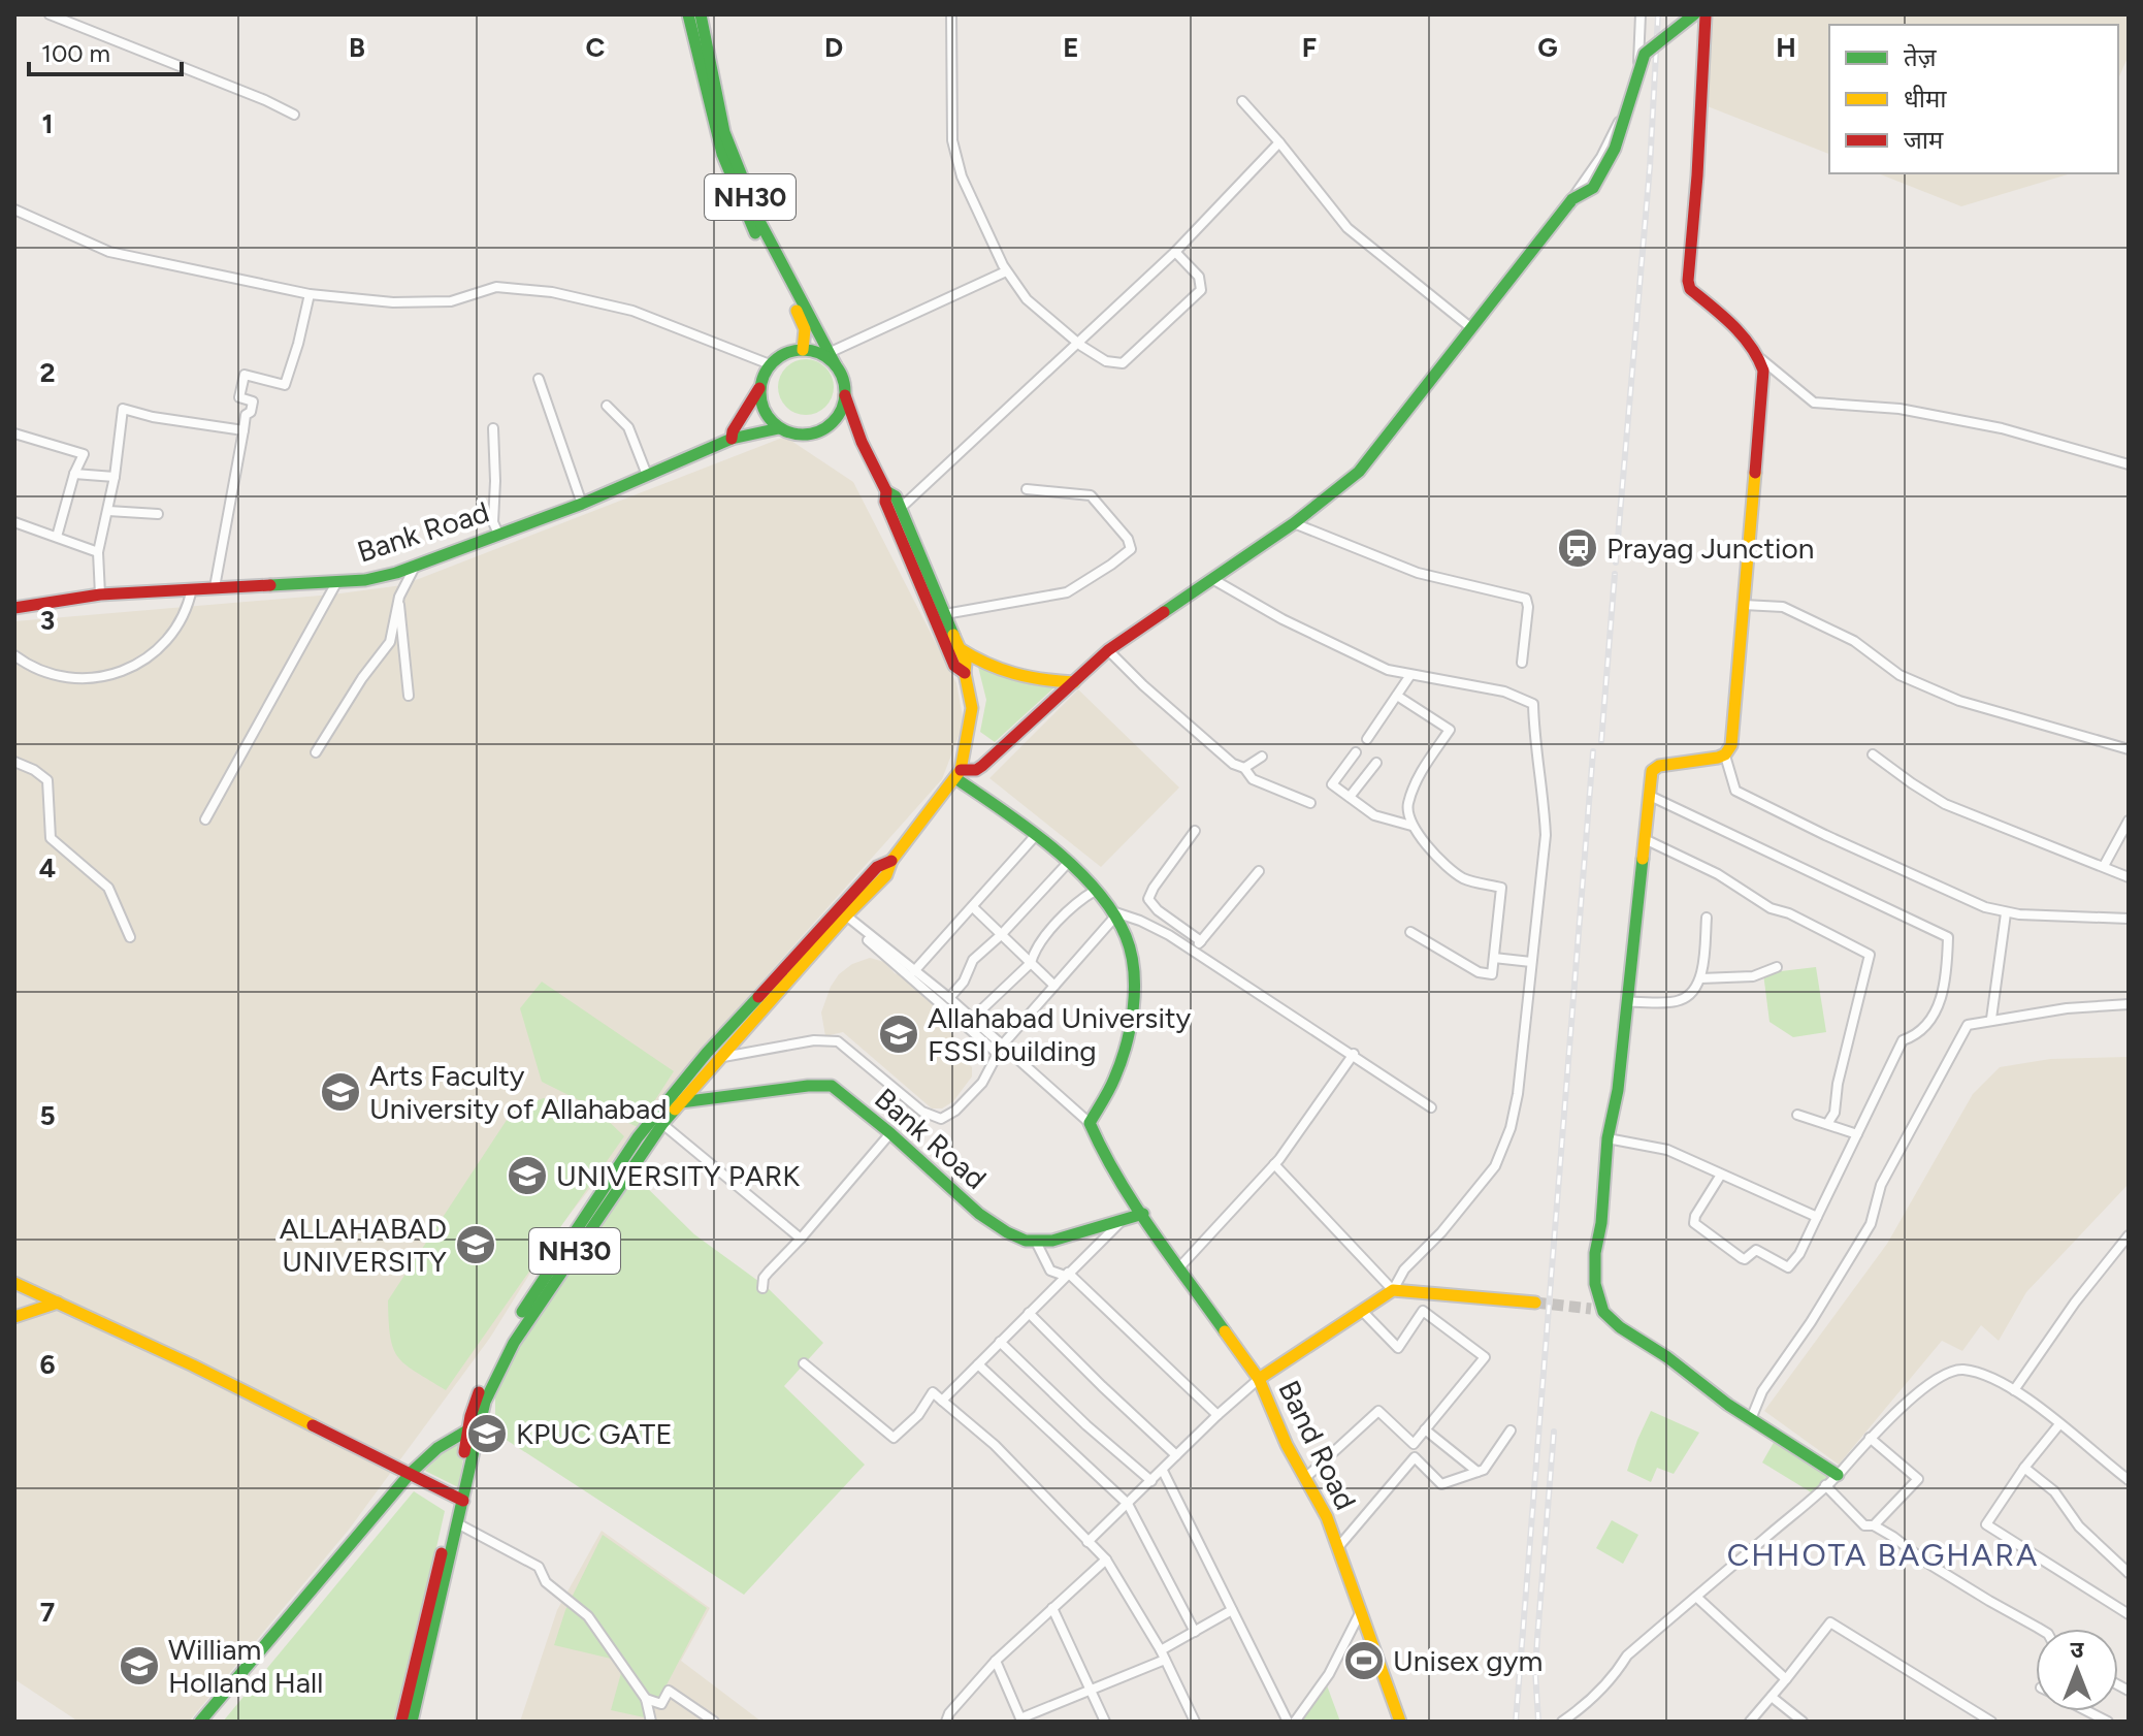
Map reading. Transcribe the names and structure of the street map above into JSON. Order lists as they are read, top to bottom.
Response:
{
  "streets": {
    "main road": ["NH30", "Bank Road", "Band Road"]
  },
  "crossings": [
    ["NH30", "Bank Road"]
  ],
  "districts": ["CHHOTA BAGHARA"],
  "places": {
    "station": ["Prayag Junction"],
    "school or university": [
      "Allahabad University FSSI building",
      "Arts Faculty University of Allahabad",
      "UNIVERSITY PARK",
      "ALLAHABAD UNIVERSITY",
      "KPUC GATE",
      "William Holland Hall"
    ],
    "sports": ["Unisex gym"]
  },
  "legend": ["तेज़", "धीमा", "जाम"],
  "scale_bar": "100 m",
  "north": "top",
  "grid": {
    "columns": [
      "B",
      "C",
      "D",
      "E",
      "F",
      "G",
      "H"
    ],
    "rows": [
      "1",
      "2",
      "3",
      "4",
      "5",
      "6",
      "7"
    ]
  }
}
